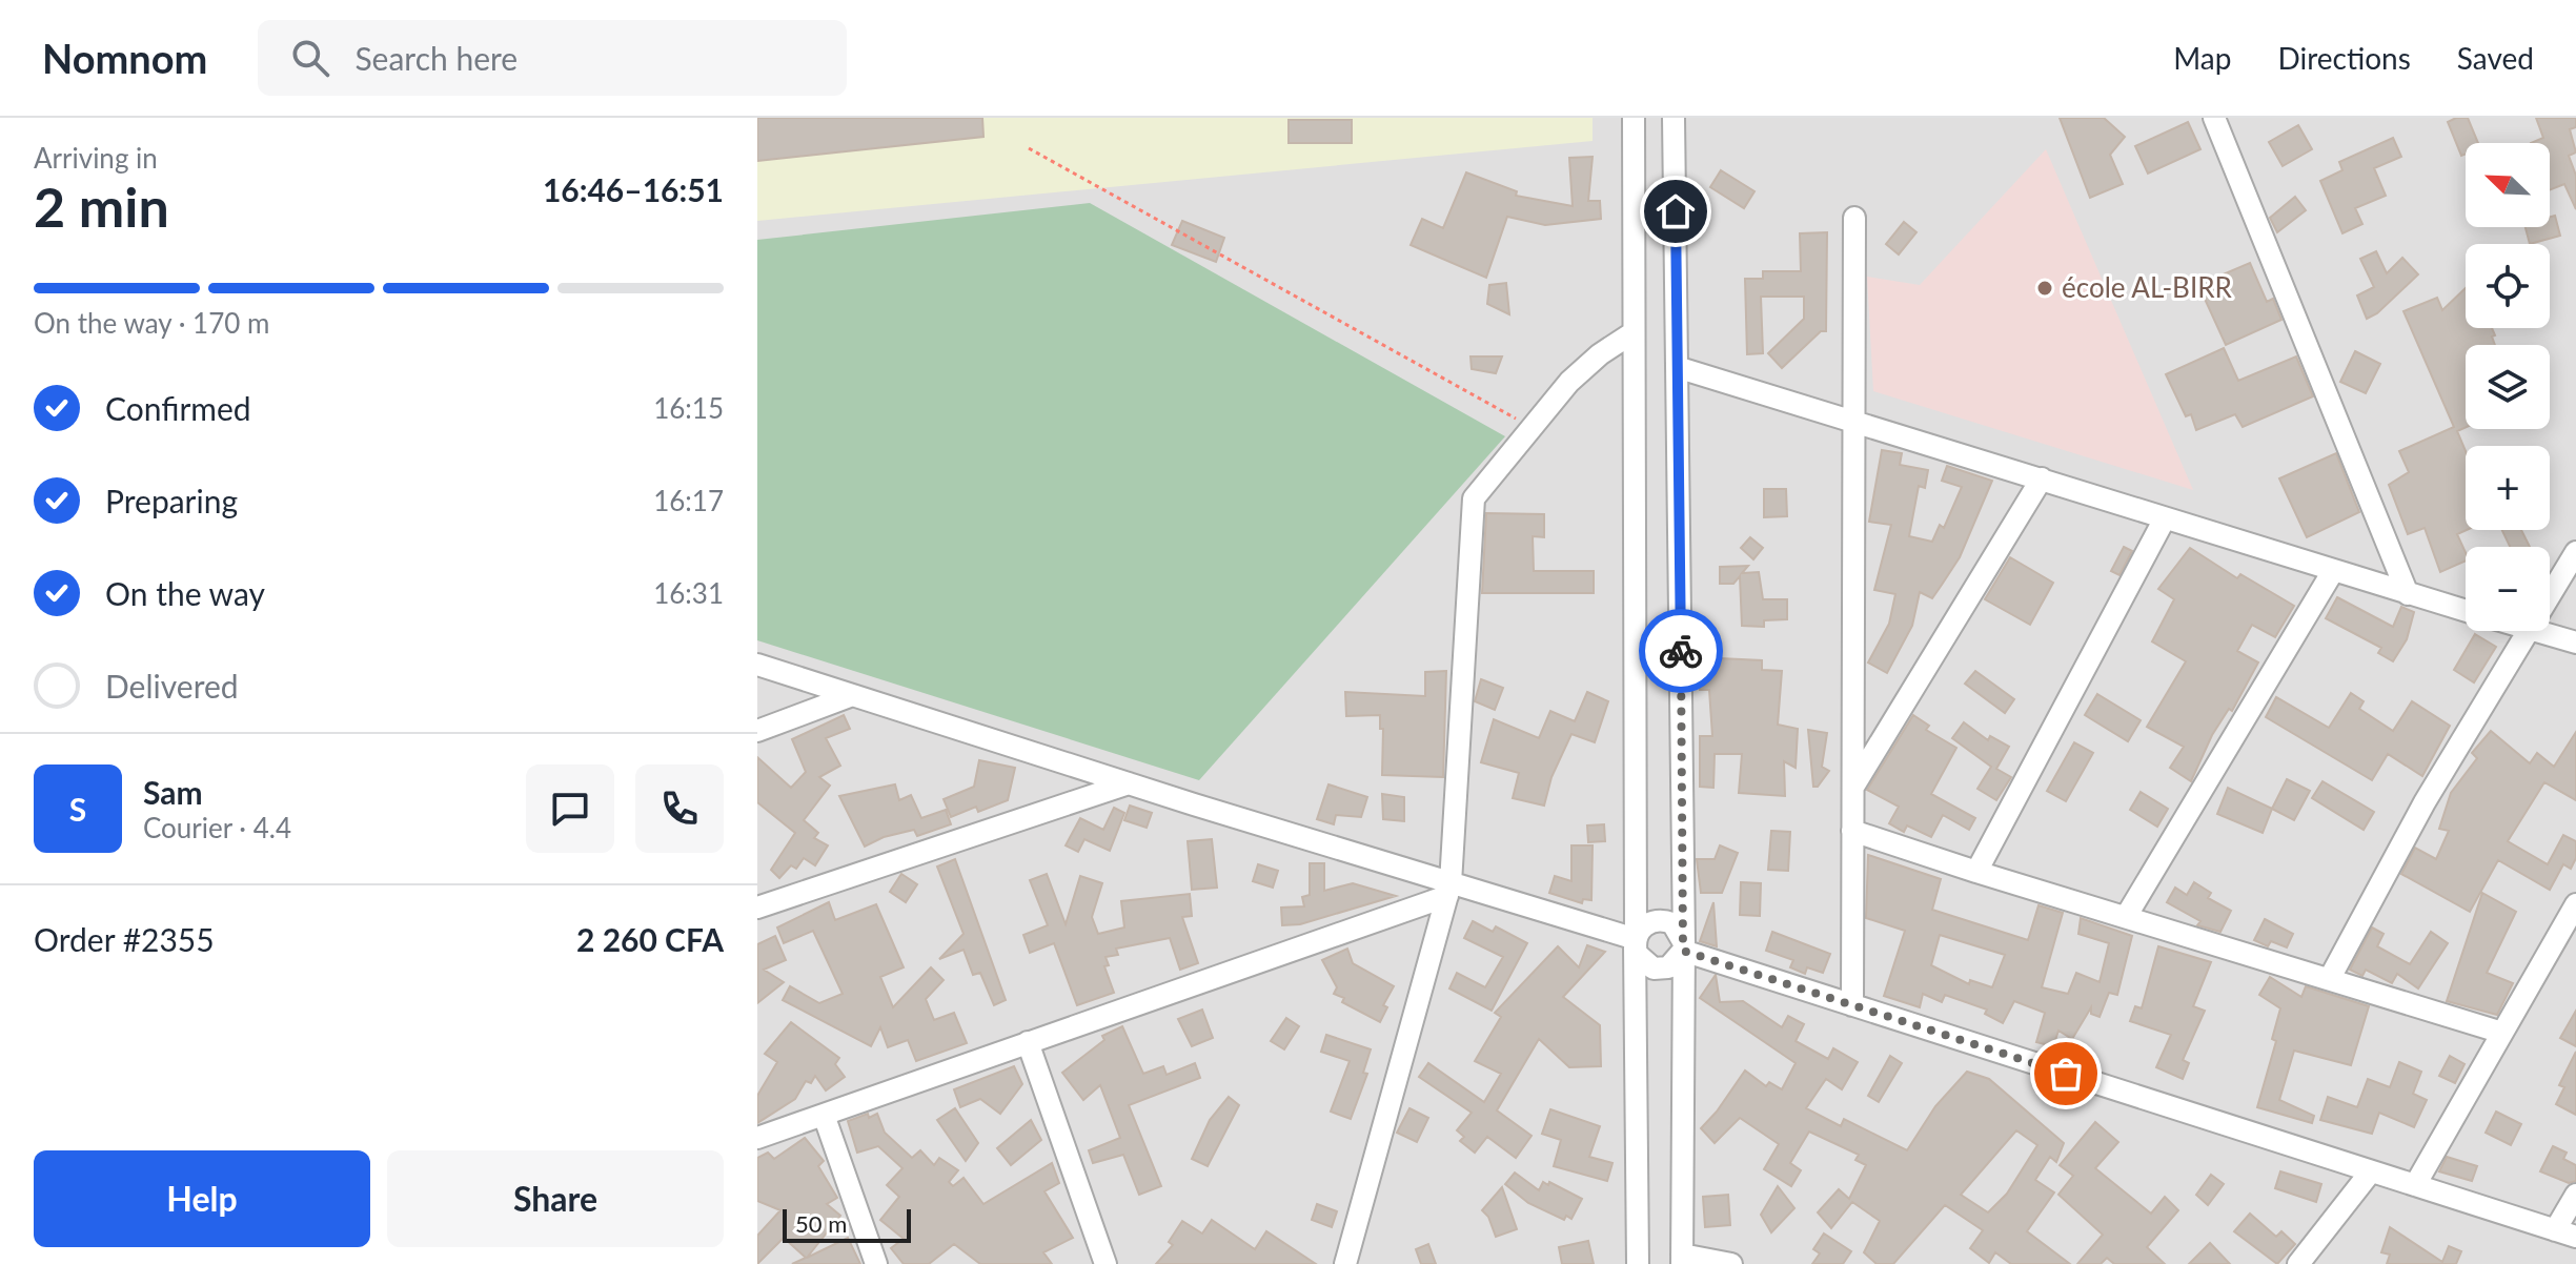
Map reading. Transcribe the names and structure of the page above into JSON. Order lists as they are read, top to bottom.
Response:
{
  "places": ["école AL-BIRR"],
  "scale_bar": "50 m",
  "north": "top left",
  "page": {
    "header": "Nomnom",
    "search": "Search here",
    "nav": ["Map", "Directions", "Saved"],
    "heading": ["2 min", "Arriving in", "16:46–16:51"],
    "panel": [
      "Sam",
      "Courier · 4.4",
      "Order #2355",
      "2 260 CFA"
    ],
    "map_buttons": ["+", "−"],
    "bar": "On the way · 170 m",
    "list": [
      ["Confirmed", "16:15"],
      ["Preparing", "16:17"],
      ["On the way", "16:31"],
      "Delivered"
    ],
    "round": "S",
    "buttons": ["Help", "Share"],
    "scale": "50 m"
  }
}
